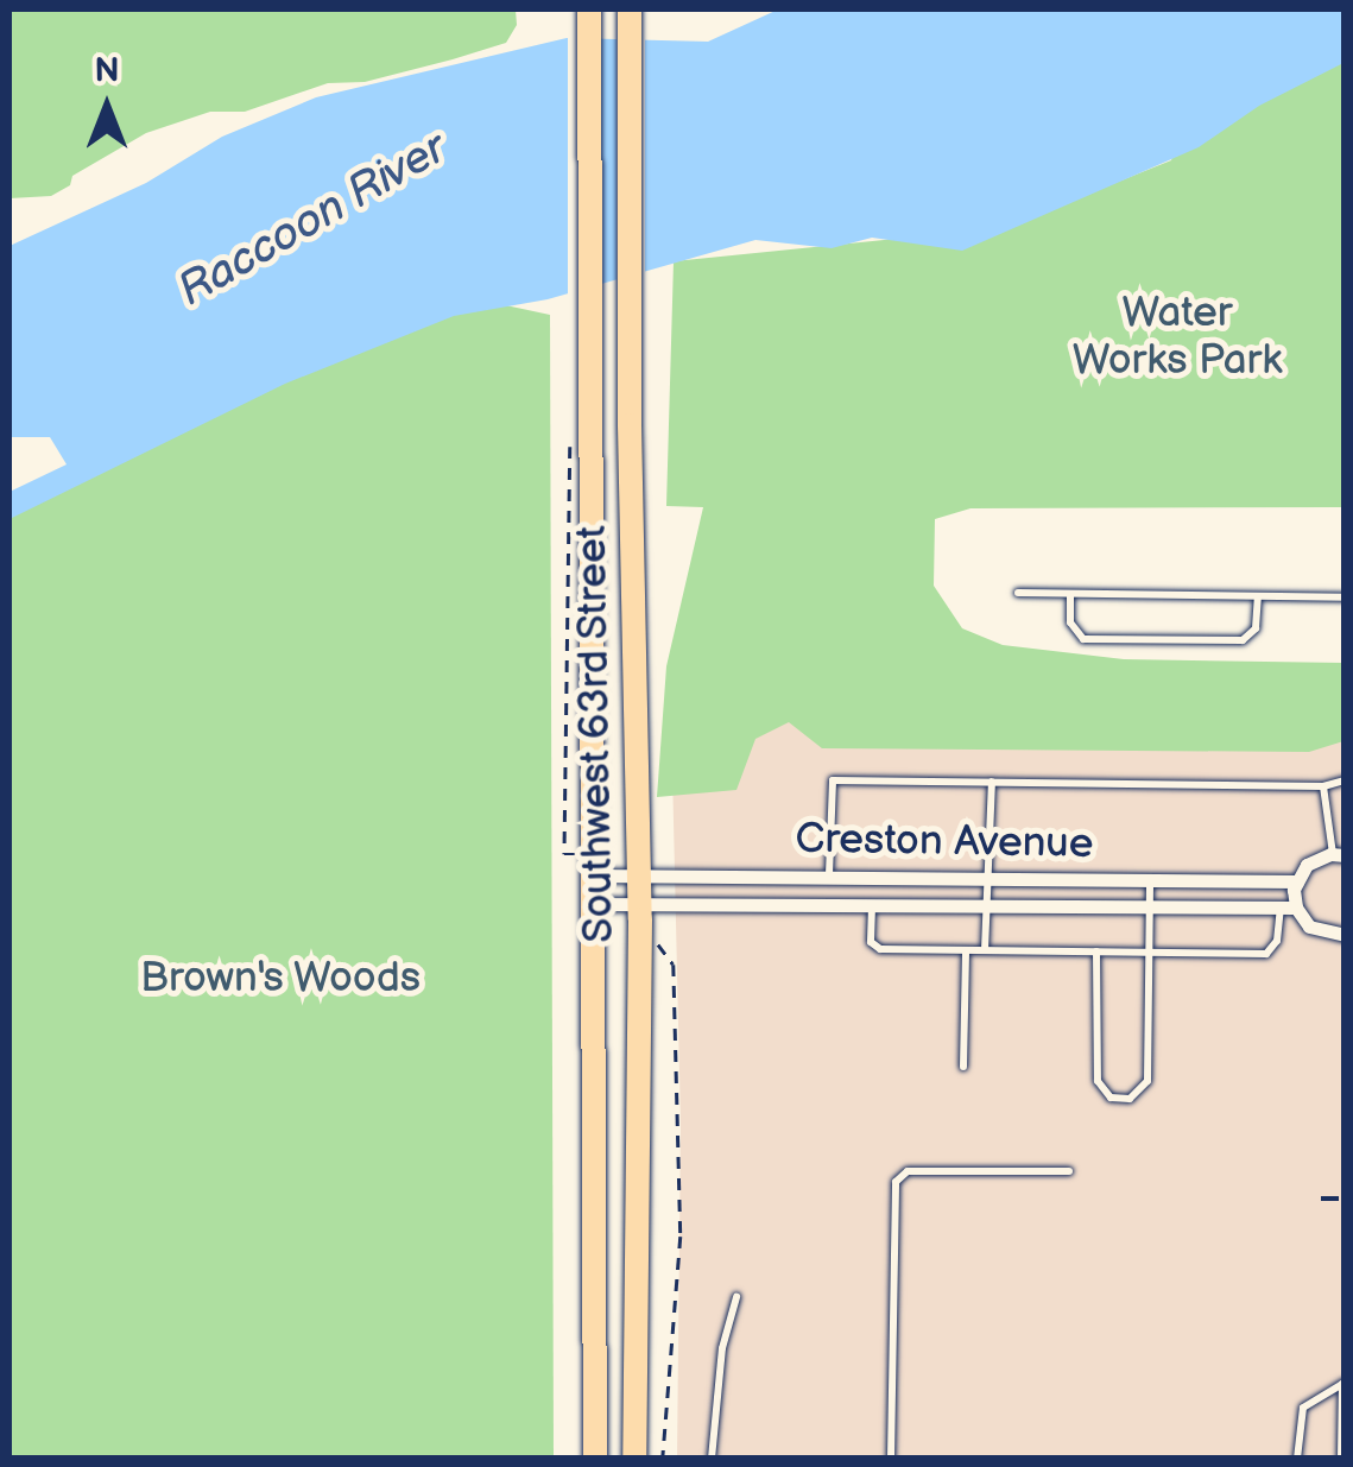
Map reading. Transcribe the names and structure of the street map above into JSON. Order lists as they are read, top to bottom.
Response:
{
  "streets": {
    "main road": ["Southwest 63rd Street"],
    "street": ["Creston Avenue"]
  },
  "crossings": [
    ["Southwest 63rd Street", "Creston Avenue"]
  ],
  "water": ["Raccoon River"],
  "parks": ["Water Works Park", "Brown's Woods"],
  "north": "top"
}
